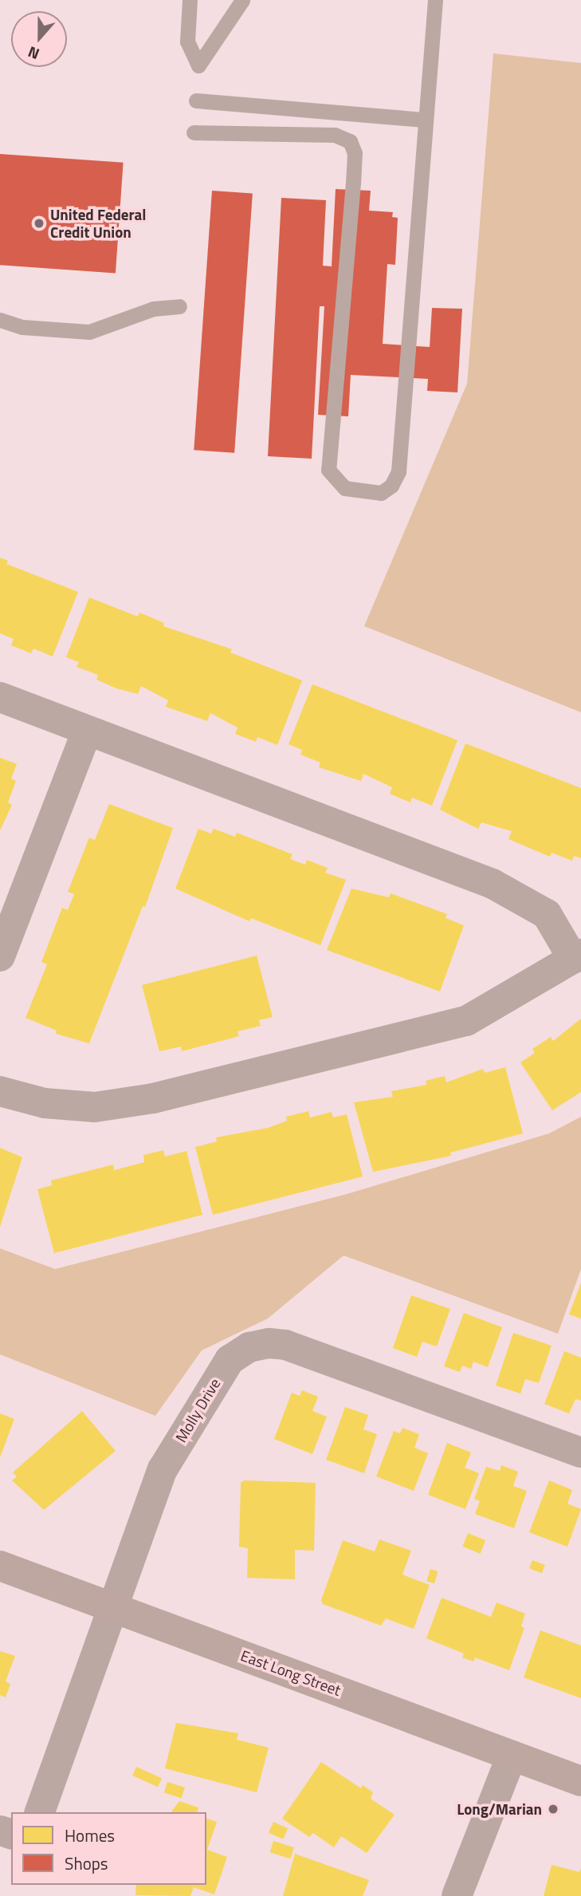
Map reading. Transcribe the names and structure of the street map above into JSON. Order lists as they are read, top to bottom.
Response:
{
  "streets": {
    "street": ["Molly Drive", "East Long Street"]
  },
  "crossings": [
    ["Molly Drive", "East Long Street"]
  ],
  "places": ["United Federal Credit Union", "Long/Marian"],
  "legend": ["Homes", "Shops"],
  "north": "bottom"
}
